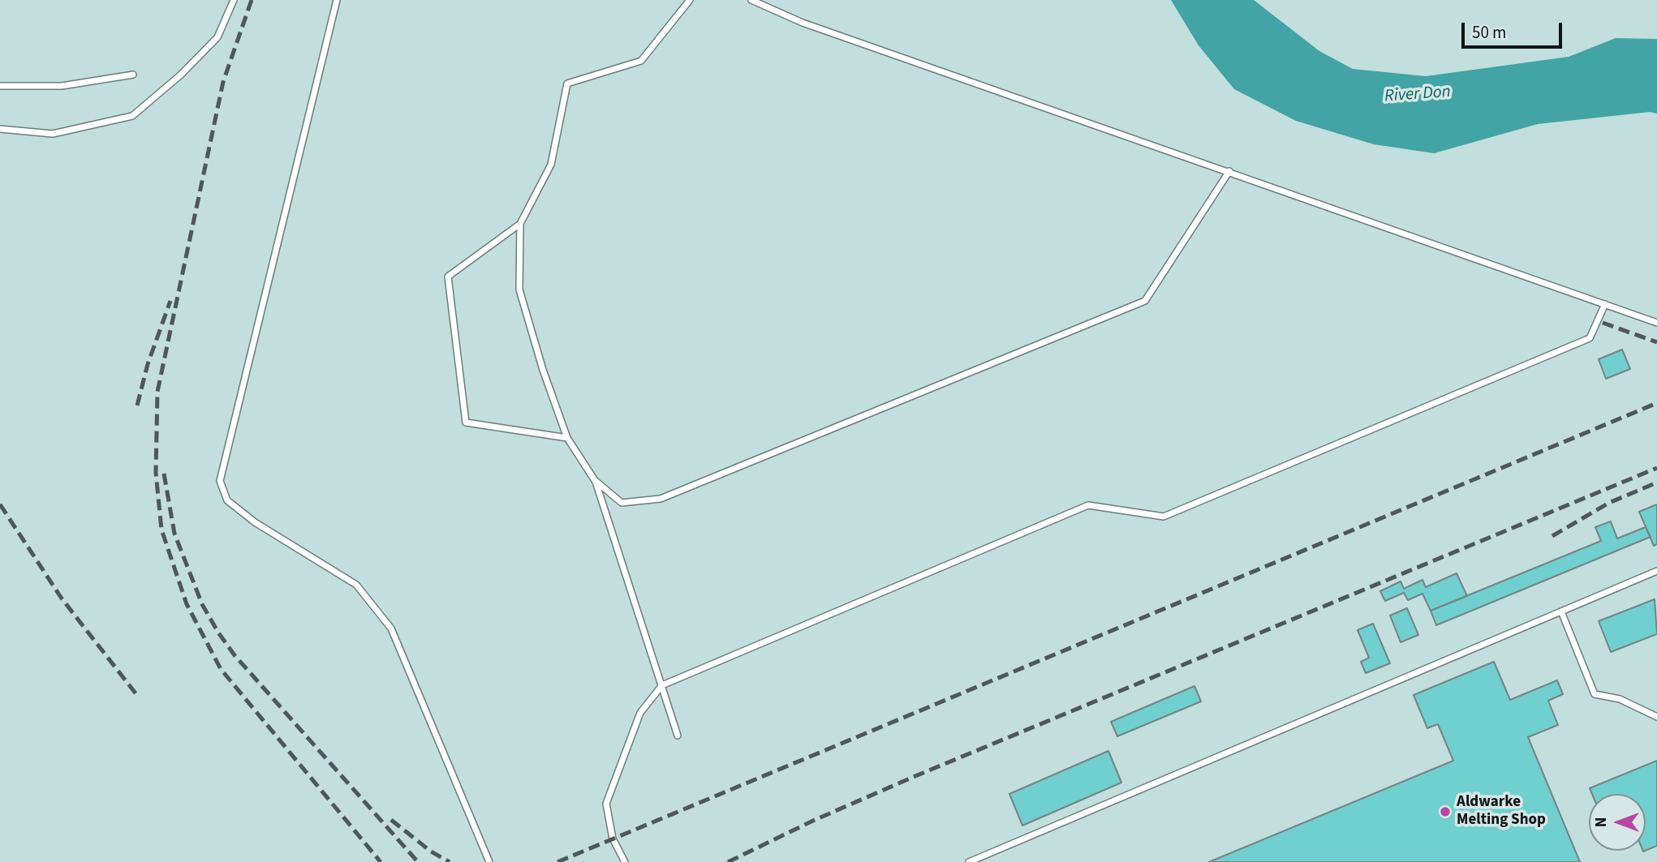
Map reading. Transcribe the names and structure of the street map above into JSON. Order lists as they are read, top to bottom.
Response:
{
  "water": ["River Don"],
  "places": ["Aldwarke Melting Shop"],
  "scale_bar": "50 m",
  "north": "left"
}
